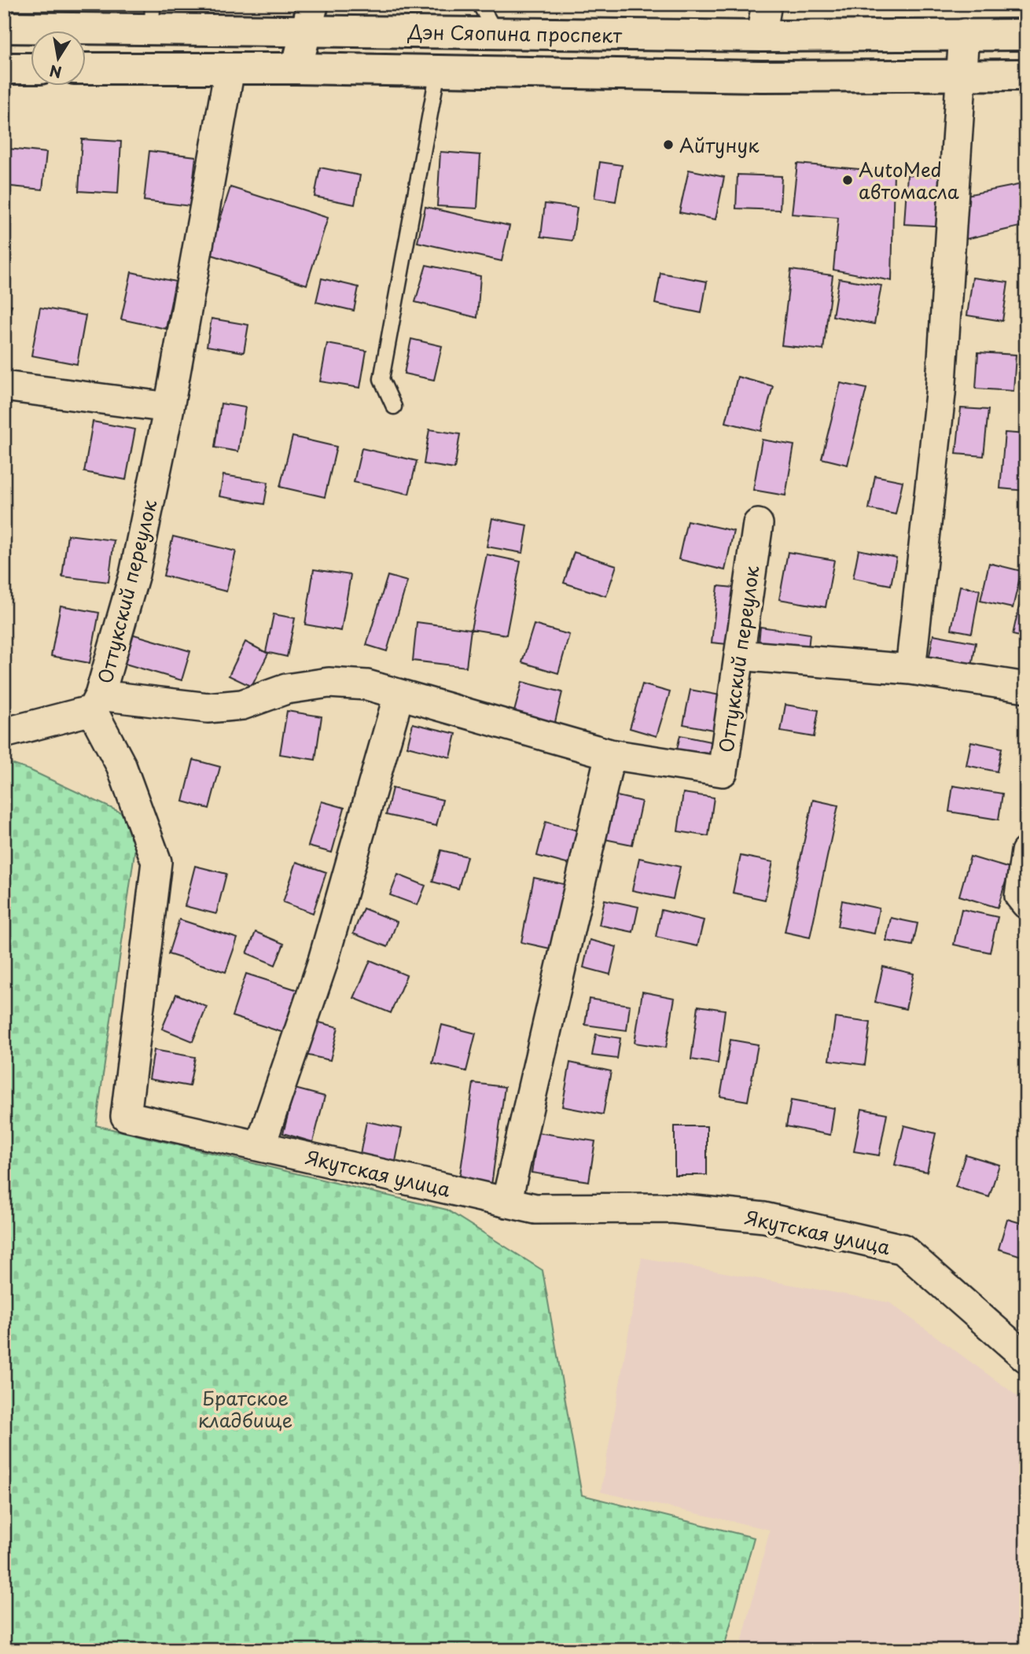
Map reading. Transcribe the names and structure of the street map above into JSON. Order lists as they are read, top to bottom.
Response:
{
  "streets": {
    "main road": ["Дэн Сяопина проспект"],
    "street": ["Оттукский переулок", "Якутская улица"]
  },
  "crossings": [
    ["Дэн Сяопина проспект", "Оттукский переулок"],
    ["Оттукский переулок", "Якутская улица"]
  ],
  "parks": ["Братское кладбище"],
  "places": ["Айтунук", "AutoMed автомасла"],
  "north": "bottom"
}
